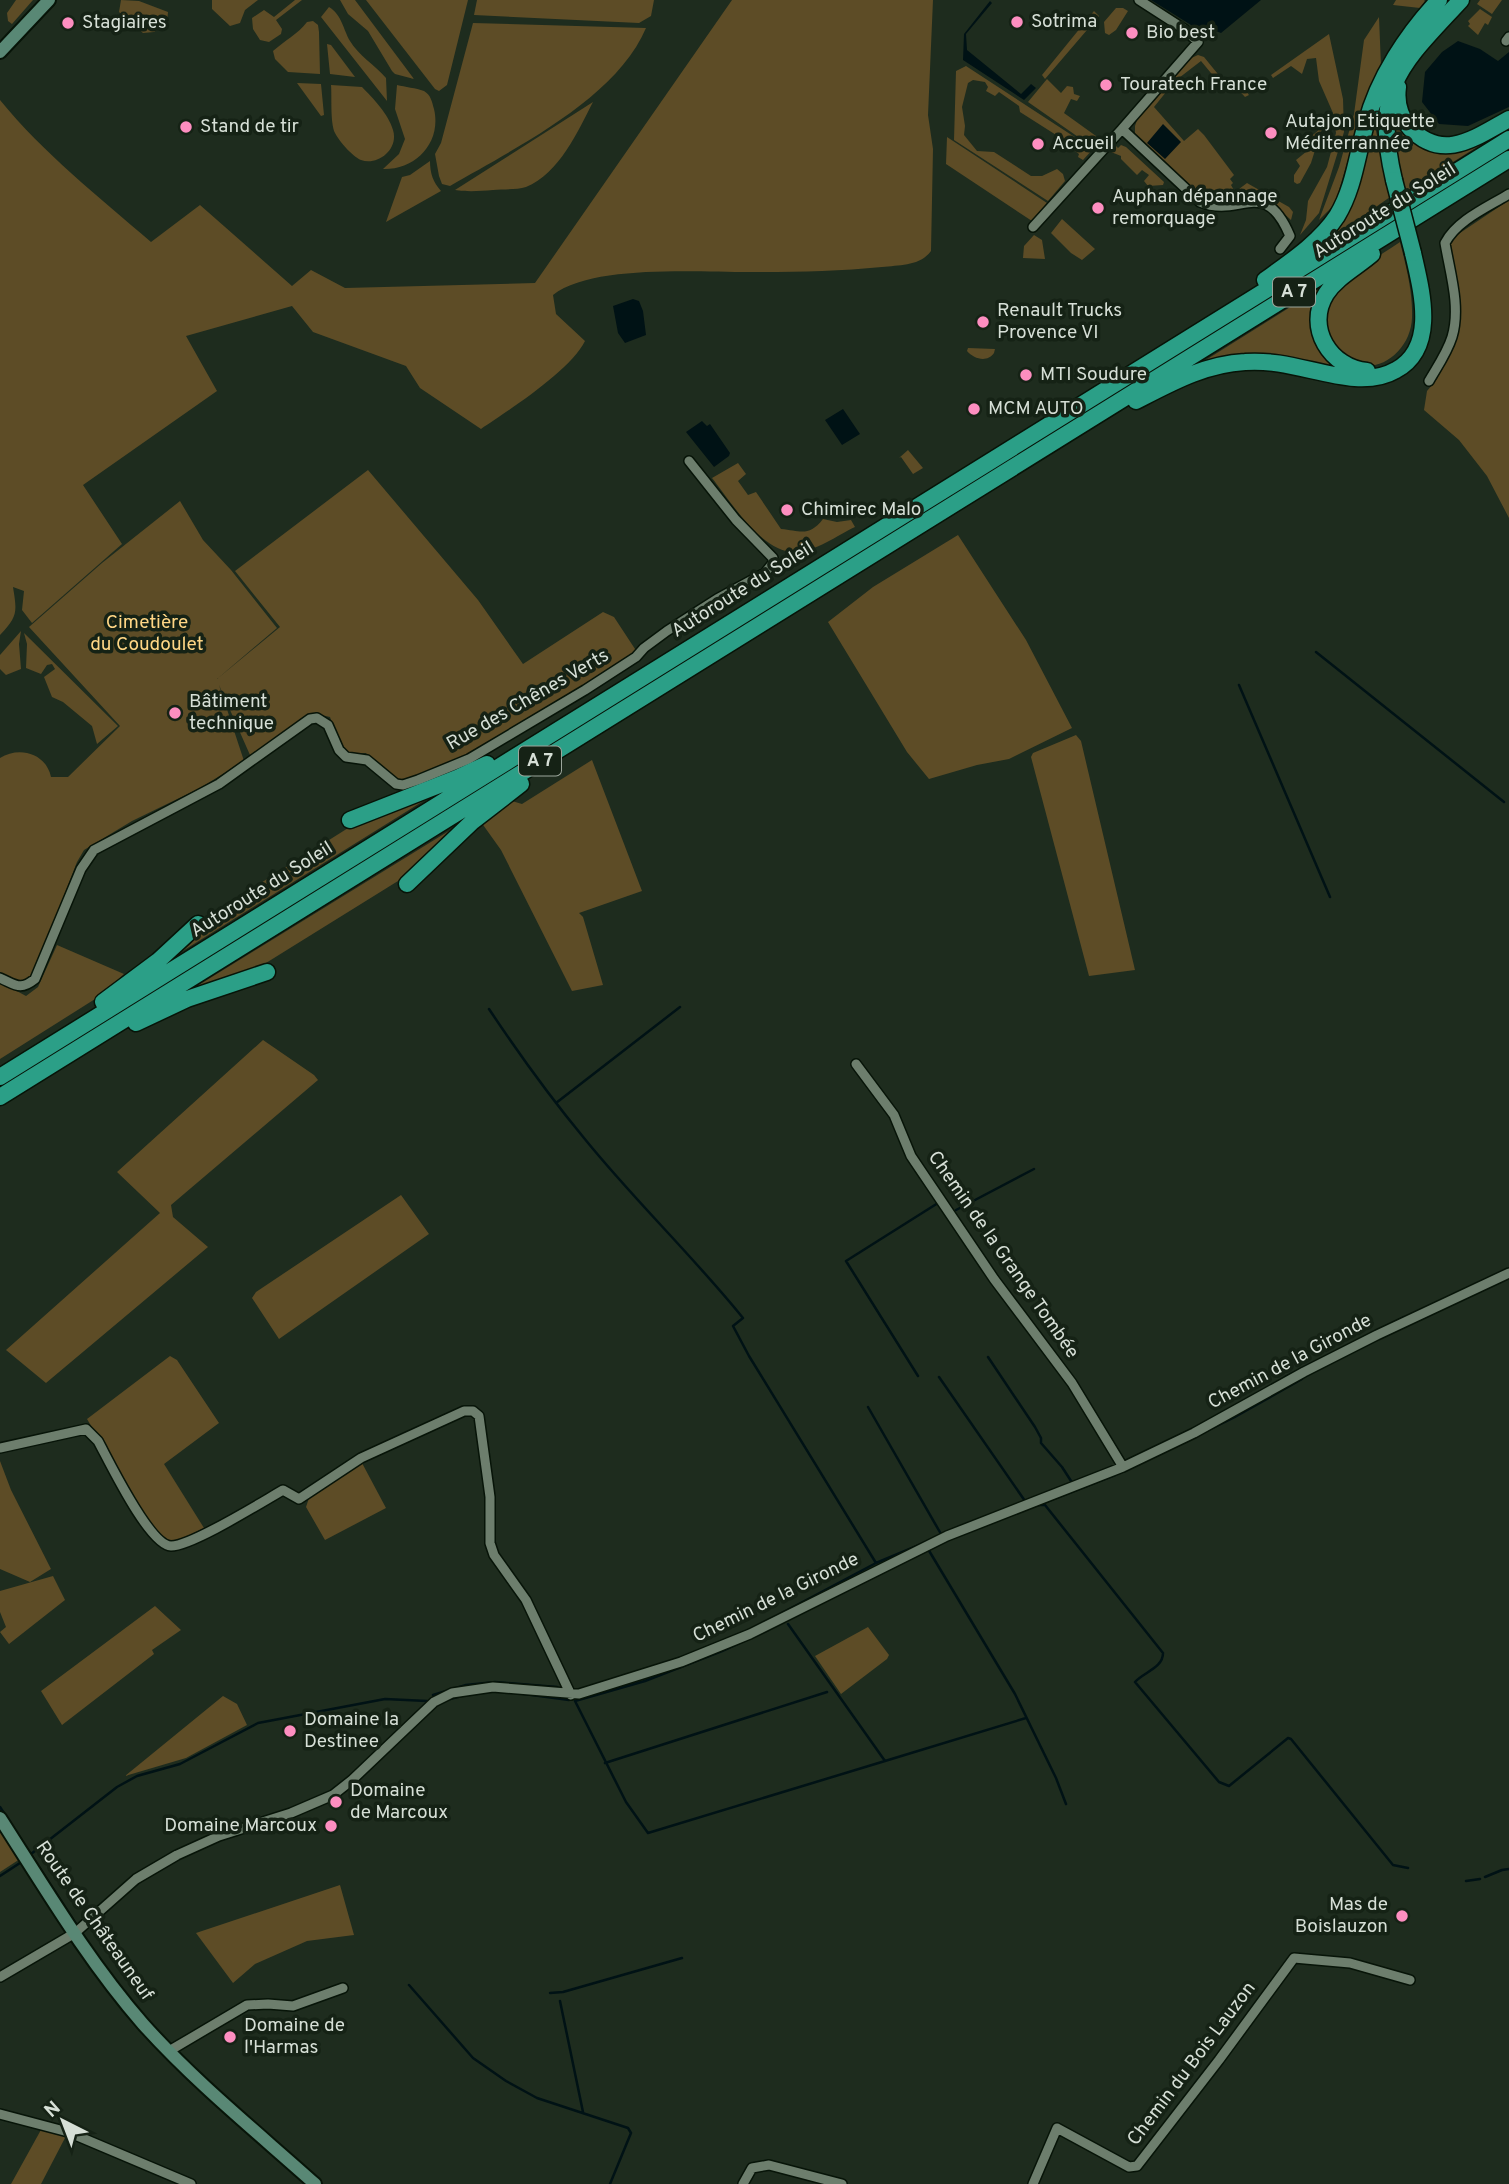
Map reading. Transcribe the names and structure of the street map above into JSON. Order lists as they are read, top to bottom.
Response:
{
  "streets": {
    "highway": ["Autoroute du Soleil", "A 7"],
    "main road": ["Route de Châteauneuf"],
    "street": [
      "Rue des Chênes Verts",
      "Chemin de la Grange Tombée",
      "Chemin de la Gironde",
      "Chemin du Bois Lauzon"
    ]
  },
  "crossings": [
    ["Chemin de la Grange Tombée", "Chemin de la Gironde"],
    ["Chemin de la Gironde", "Route de Châteauneuf"]
  ],
  "parks": ["Cimetière du Coudoulet"],
  "places": [
    "Sotrima",
    "Stagiaires",
    "Bio best",
    "Touratech France",
    "Stand de tir",
    "Autajon Etiquette Méditerrannée",
    "Accueil",
    "Auphan dépannage remorquage",
    "Renault Trucks Provence VI",
    "MTI Soudure",
    "MCM AUTO",
    "Chimirec Malo",
    "Bâtiment technique",
    "Domaine la Destinee",
    "Domaine de Marcoux",
    "Domaine Marcoux",
    "Mas de Boislauzon",
    "Domaine de l'Harmas"
  ],
  "north": "top left"
}
